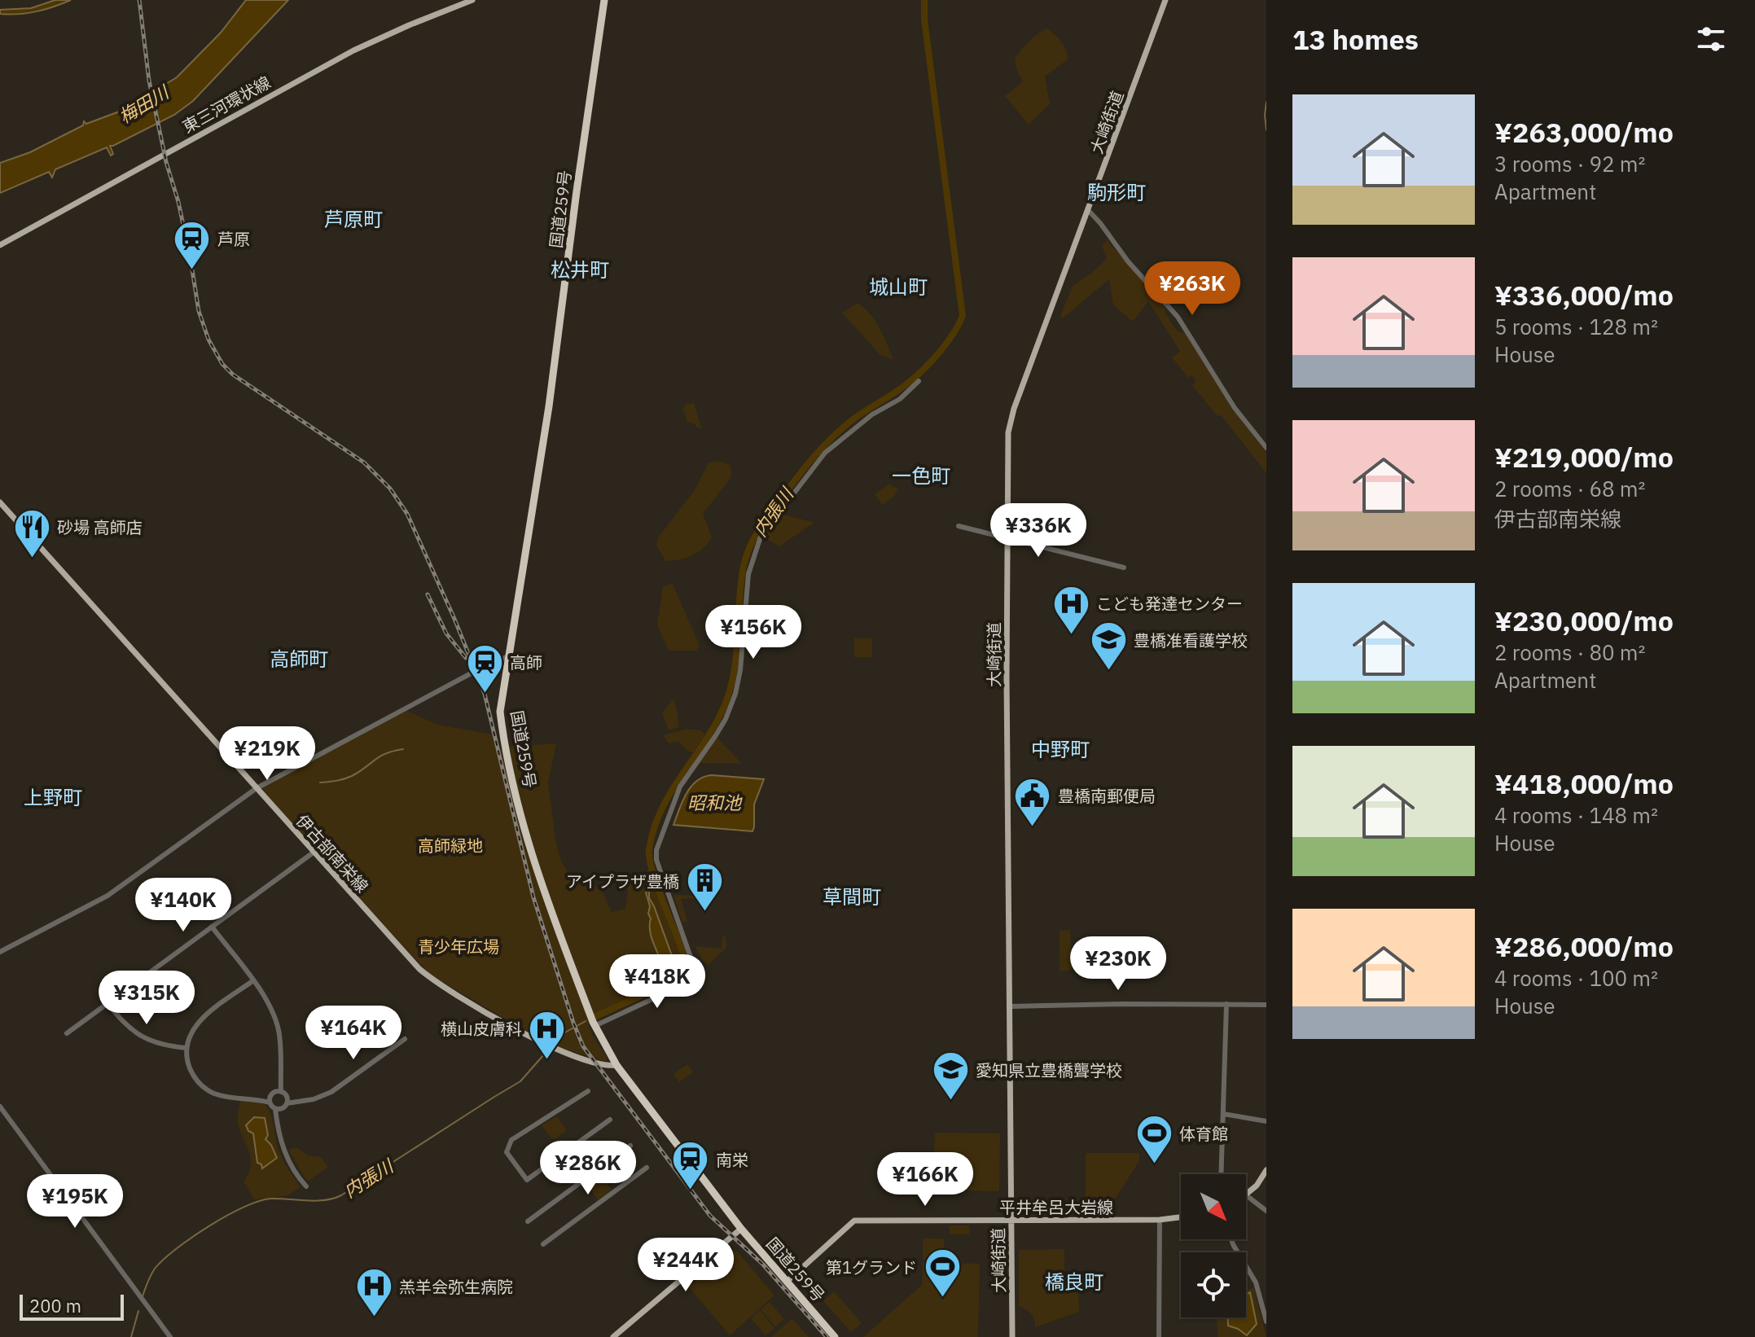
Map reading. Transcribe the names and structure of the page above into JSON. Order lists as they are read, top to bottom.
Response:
{
  "streets": {
    "highway": ["国道259号"],
    "main road": [
      "東三河環状線",
      "大崎街道",
      "伊古部南栄線",
      "平井牟呂大岩線"
    ]
  },
  "crossings": [
    ["大崎街道", "平井牟呂大岩線"],
    ["国道259号", "伊古部南栄線"],
    ["国道259号", "平井牟呂大岩線"]
  ],
  "districts": [
    "駒形町",
    "芦原町",
    "松井町",
    "城山町",
    "一色町",
    "高師町",
    "中野町",
    "上野町",
    "草間町",
    "橋良町"
  ],
  "water": ["梅田川", "内張川", "昭和池"],
  "parks": ["高師緑地", "青少年広場"],
  "places": {
    "station": ["芦原", "高師", "南栄"],
    "restaurant": ["砂場 高師店"],
    "hospital": ["こども発達センター", "横山皮膚科", "羔羊会弥生病院"],
    "school or university": ["豊橋准看護学校", "愛知県立豊橋聾学校"],
    "public building": ["豊橋南郵便局"],
    "building": ["アイプラザ豊橋"],
    "sports": ["体育館", "第1グランド"]
  },
  "scale_bar": "200 m",
  "north": "bottom right",
  "page": {
    "heading": "13 homes",
    "list": [
      {
        "name": "¥263,000/mo",
        "note": "3 rooms · 92 m² · Apartment"
      },
      {
        "name": "¥336,000/mo",
        "note": "5 rooms · 128 m² · House"
      },
      {
        "name": "¥219,000/mo",
        "note": "2 rooms · 68 m² · 伊古部南栄線"
      },
      {
        "name": "¥230,000/mo",
        "note": "2 rooms · 80 m² · Apartment"
      },
      {
        "name": "¥418,000/mo",
        "note": "4 rooms · 148 m² · House"
      },
      {
        "name": "¥286,000/mo",
        "note": "4 rooms · 100 m² · House"
      }
    ],
    "price": [
      "¥263K",
      "¥336K",
      "¥156K",
      "¥219K",
      "¥140K",
      "¥230K",
      "¥418K",
      "¥315K",
      "¥164K",
      "¥286K",
      "¥166K",
      "¥195K",
      "¥244K"
    ],
    "scale": "200 m"
  }
}
